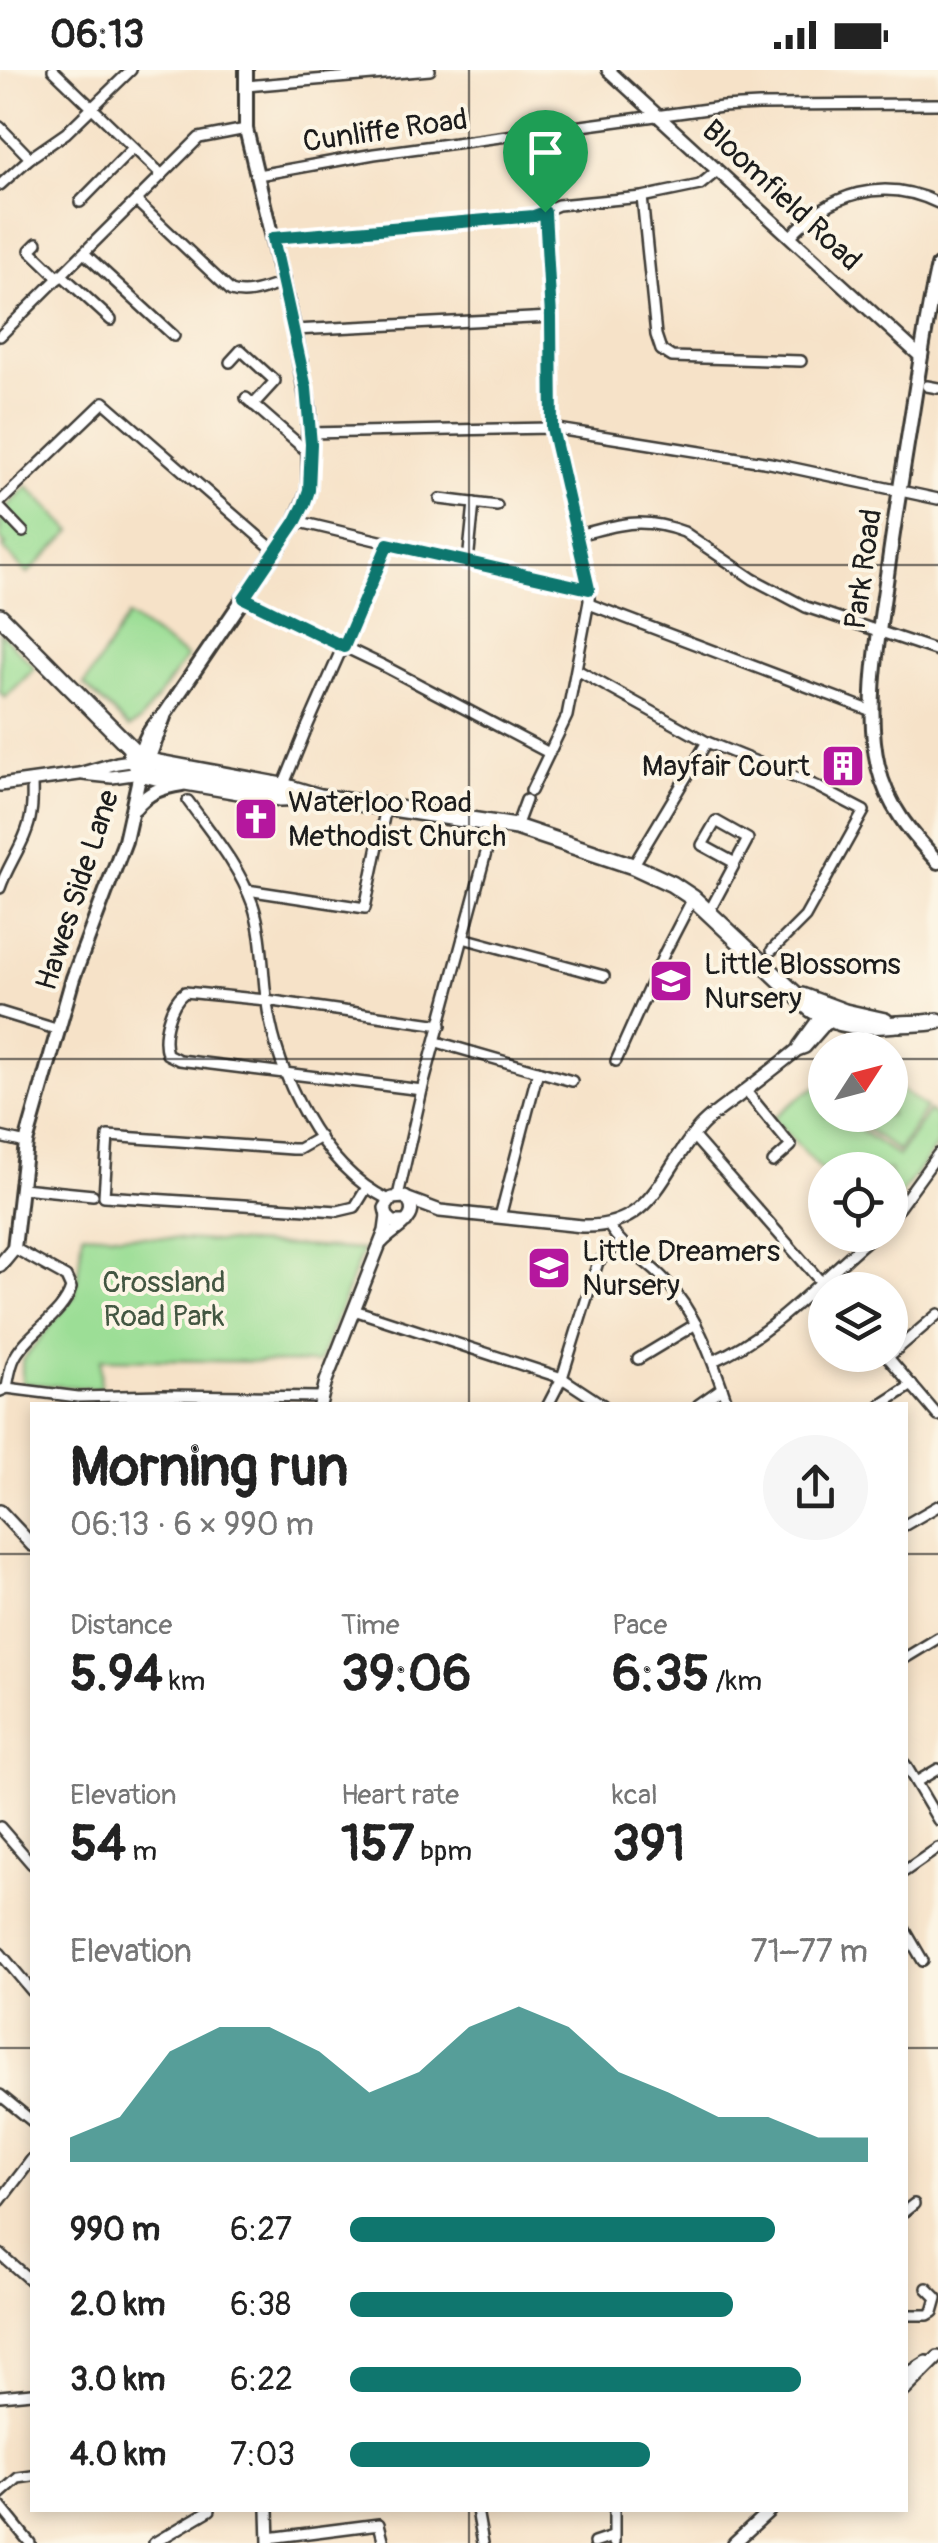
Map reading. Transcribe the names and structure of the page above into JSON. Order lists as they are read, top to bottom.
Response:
{
  "streets": {
    "main road": ["Park Road", "Hawes Side Lane"],
    "street": ["Cunliffe Road", "Bloomfield Road"]
  },
  "crossings": [
    ["Cunliffe Road", "Bloomfield Road"],
    ["Cunliffe Road", "Hawes Side Lane"],
    ["Bloomfield Road", "Park Road"]
  ],
  "parks": ["Crossland Road Park"],
  "places": {
    "building": ["Mayfair Court"],
    "church": ["Waterloo Road Methodist Church"],
    "school or university": ["Little Blossoms Nursery", "Little Dreamers Nursery"]
  },
  "north": "top right",
  "page": {
    "status": "06:13",
    "heading": ["Morning run", "06:13 · 6 × 990 m"],
    "stats": [
      ["Distance", "5.94 km"],
      ["Time", "39:06"],
      ["Pace", "6:35 /km"],
      ["Elevation", "54 m"],
      ["Heart rate", "157 bpm"],
      ["kcal", "391"]
    ],
    "chart": ["Elevation", "71–77 m"],
    "list": [
      {
        "name": "990 m",
        "note": "6:27"
      },
      {
        "name": "2.0 km",
        "note": "6:38"
      },
      {
        "name": "3.0 km",
        "note": "6:22"
      },
      {
        "name": "4.0 km",
        "note": "7:03"
      }
    ]
  }
}
